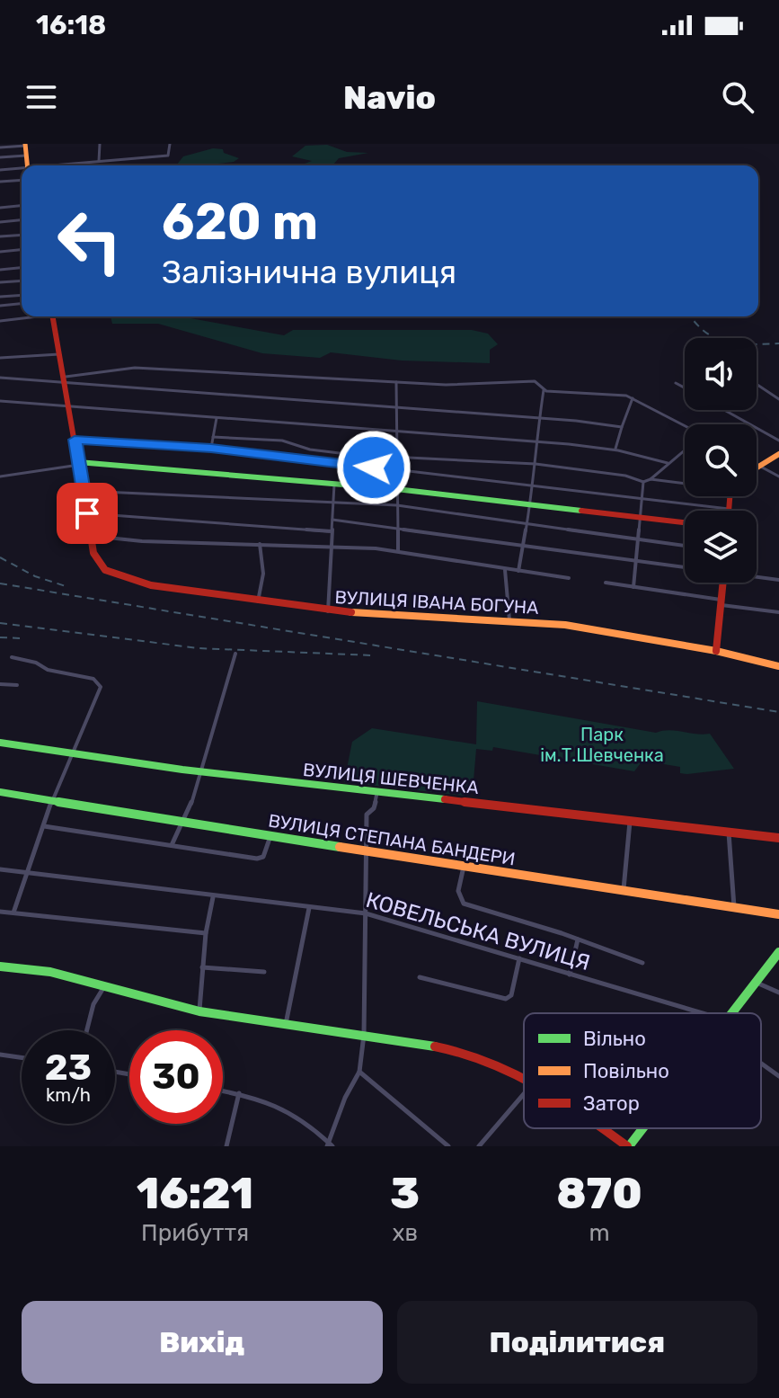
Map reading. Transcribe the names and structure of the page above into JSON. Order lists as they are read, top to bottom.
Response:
{
  "streets": {
    "street": [
      "ВУЛИЦЯ ІВАНА БОГУНА",
      "ВУЛИЦЯ ШЕВЧЕНКА",
      "ВУЛИЦЯ СТЕПАНА БАНДЕРИ",
      "КОВЕЛЬСЬКА ВУЛИЦЯ"
    ]
  },
  "parks": ["Парк ім.Т.Шевченка"],
  "legend": ["Вільно", "Повільно", "Затор"],
  "page": {
    "status": "16:18",
    "header": "Navio",
    "turn": ["620 m", "Залізнична вулиця"],
    "speed": "23 km/h",
    "limit": "30",
    "eta": [
      "16:21",
      "Прибуття",
      "3",
      "хв",
      "870",
      "m"
    ],
    "buttons": ["Вихід", "Поділитися"]
  }
}
